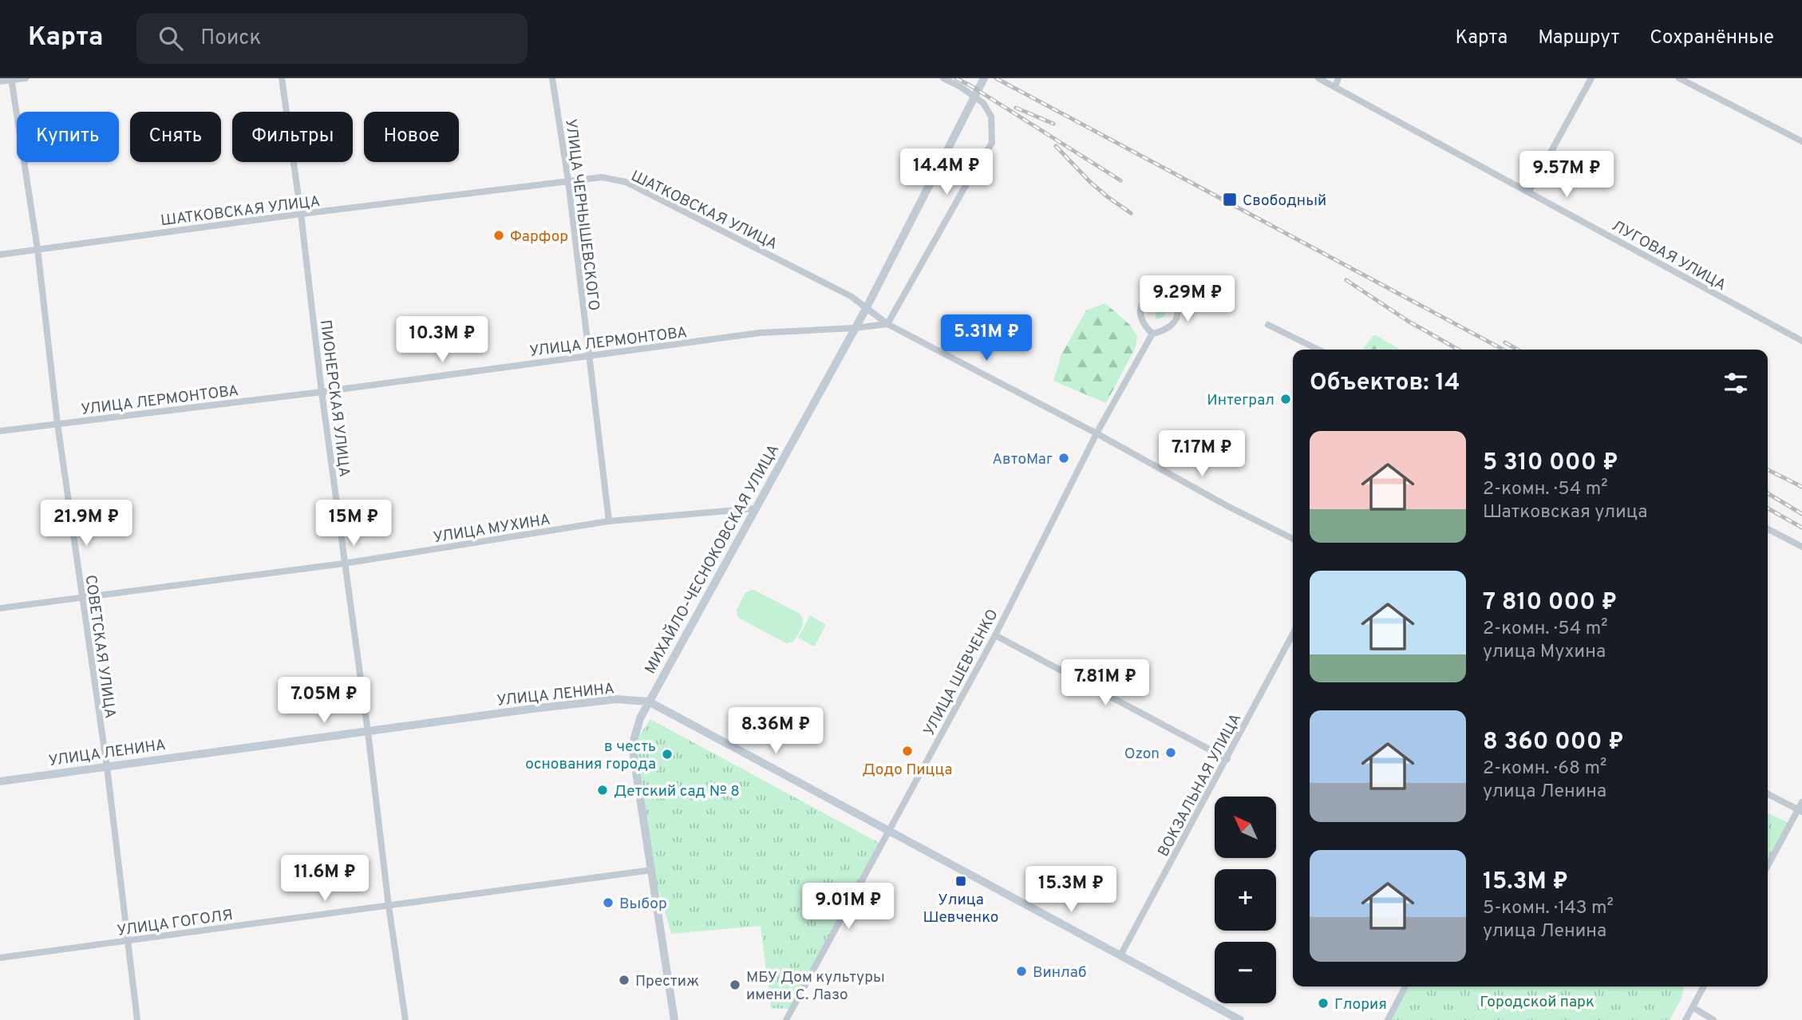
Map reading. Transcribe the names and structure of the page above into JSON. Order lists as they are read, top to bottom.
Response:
{
  "streets": {
    "main road": ["МИХАЙЛО-ЧЕСНОКОВСКАЯ УЛИЦА", "УЛИЦА ЛЕНИНА"],
    "street": [
      "ШАТКОВСКАЯ УЛИЦА",
      "УЛИЦА ЧЕРНЫШЕВСКОГО",
      "ЛУГОВАЯ УЛИЦА",
      "УЛИЦА ЛЕРМОНТОВА",
      "ПИОНЕРСКАЯ УЛИЦА",
      "УЛИЦА МУХИНА",
      "СОВЕТСКАЯ УЛИЦА",
      "УЛИЦА ШЕВЧЕНКО",
      "ВОКЗАЛЬНАЯ УЛИЦА",
      "УЛИЦА ГОГОЛЯ"
    ]
  },
  "crossings": [
    ["ШАТКОВСКАЯ УЛИЦА", "УЛИЦА ЧЕРНЫШЕВСКОГО"],
    ["ШАТКОВСКАЯ УЛИЦА", "УЛИЦА ЛЕРМОНТОВА"],
    ["ШАТКОВСКАЯ УЛИЦА", "ПИОНЕРСКАЯ УЛИЦА"],
    ["ШАТКОВСКАЯ УЛИЦА", "МИХАЙЛО-ЧЕСНОКОВСКАЯ УЛИЦА"],
    ["ШАТКОВСКАЯ УЛИЦА", "СОВЕТСКАЯ УЛИЦА"],
    ["ШАТКОВСКАЯ УЛИЦА", "УЛИЦА ШЕВЧЕНКО"],
    ["УЛИЦА ЧЕРНЫШЕВСКОГО", "УЛИЦА ЛЕРМОНТОВА"],
    ["УЛИЦА ЧЕРНЫШЕВСКОГО", "УЛИЦА МУХИНА"],
    ["УЛИЦА ЛЕРМОНТОВА", "ПИОНЕРСКАЯ УЛИЦА"],
    ["УЛИЦА ЛЕРМОНТОВА", "МИХАЙЛО-ЧЕСНОКОВСКАЯ УЛИЦА"],
    ["УЛИЦА ЛЕРМОНТОВА", "СОВЕТСКАЯ УЛИЦА"],
    ["ПИОНЕРСКАЯ УЛИЦА", "УЛИЦА МУХИНА"],
    ["ПИОНЕРСКАЯ УЛИЦА", "УЛИЦА ЛЕНИНА"],
    ["ПИОНЕРСКАЯ УЛИЦА", "УЛИЦА ГОГОЛЯ"],
    ["УЛИЦА МУХИНА", "МИХАЙЛО-ЧЕСНОКОВСКАЯ УЛИЦА"],
    ["УЛИЦА МУХИНА", "СОВЕТСКАЯ УЛИЦА"],
    ["МИХАЙЛО-ЧЕСНОКОВСКАЯ УЛИЦА", "УЛИЦА ЛЕНИНА"],
    ["МИХАЙЛО-ЧЕСНОКОВСКАЯ УЛИЦА", "УЛИЦА ГОГОЛЯ"],
    ["СОВЕТСКАЯ УЛИЦА", "УЛИЦА ЛЕНИНА"],
    ["СОВЕТСКАЯ УЛИЦА", "УЛИЦА ГОГОЛЯ"],
    ["УЛИЦА ШЕВЧЕНКО", "УЛИЦА ЛЕНИНА"],
    ["УЛИЦА ЛЕНИНА", "ВОКЗАЛЬНАЯ УЛИЦА"]
  ],
  "parks": ["Городской парк"],
  "places": {
    "transit": ["Свободный", "Улица Шевченко"],
    "other": [
      "Фарфор",
      "Интеграл",
      "АвтоМаг",
      "Додо Пицца",
      "Ozon",
      "в честь основания города",
      "Детский сад № 8",
      "Выбор",
      "Винлаб",
      "Престиж",
      "МБУ Дом культуры имени С. Лазо",
      "Глория"
    ]
  },
  "north": "top left",
  "page": {
    "header": "Карта",
    "search": "Поиск",
    "nav": ["Карта", "Маршрут", "Сохранённые"],
    "chip": [
      "Купить",
      "Снять",
      "Фильтры",
      "Новое"
    ],
    "price": [
      "14.4M ₽",
      "9.57M ₽",
      "9.29M ₽",
      "5.31M ₽",
      "10.3M ₽",
      "7.17M ₽",
      "21.9M ₽",
      "15M ₽",
      "7.81M ₽",
      "7.05M ₽",
      "8.36M ₽",
      "11.6M ₽",
      "15.3M ₽",
      "9.01M ₽"
    ],
    "heading": "Объектов: 14",
    "list": [
      {
        "name": "5 310 000 ₽",
        "note": "2-комн. · 54 m² · Шатковская улица"
      },
      {
        "name": "7 810 000 ₽",
        "note": "2-комн. · 54 m² · улица Мухина"
      },
      {
        "name": "8 360 000 ₽",
        "note": "2-комн. · 68 m² · улица Ленина"
      },
      {
        "name": "15.3M ₽",
        "note": "5-комн. · 143 m² · улица Ленина"
      }
    ],
    "map_buttons": ["+", "−"]
  }
}
